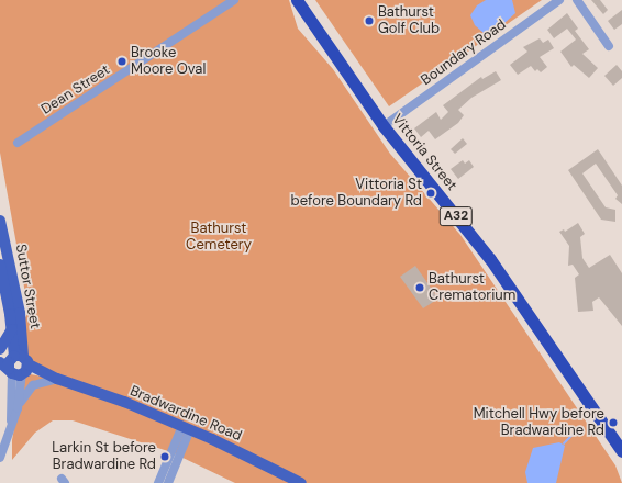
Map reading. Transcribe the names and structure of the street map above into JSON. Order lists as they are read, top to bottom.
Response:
{
  "streets": {
    "highway": ["Vittoria Street", "A32"],
    "main road": ["Suttor Street", "Bradwardine Road"],
    "street": ["Boundary Road", "Dean Street"]
  },
  "crossings": [
    ["Boundary Road", "Vittoria Street"],
    ["Suttor Street", "Bradwardine Road"]
  ],
  "parks": ["Bathurst Cemetery"],
  "places": [
    "Bathurst Golf Club",
    "Brooke Moore Oval",
    "Vittoria St before Boundary Rd",
    "Bathurst Crematorium",
    "Mitchell Hwy before Bradwardine Rd",
    "Larkin St before Bradwardine Rd"
  ]
}
